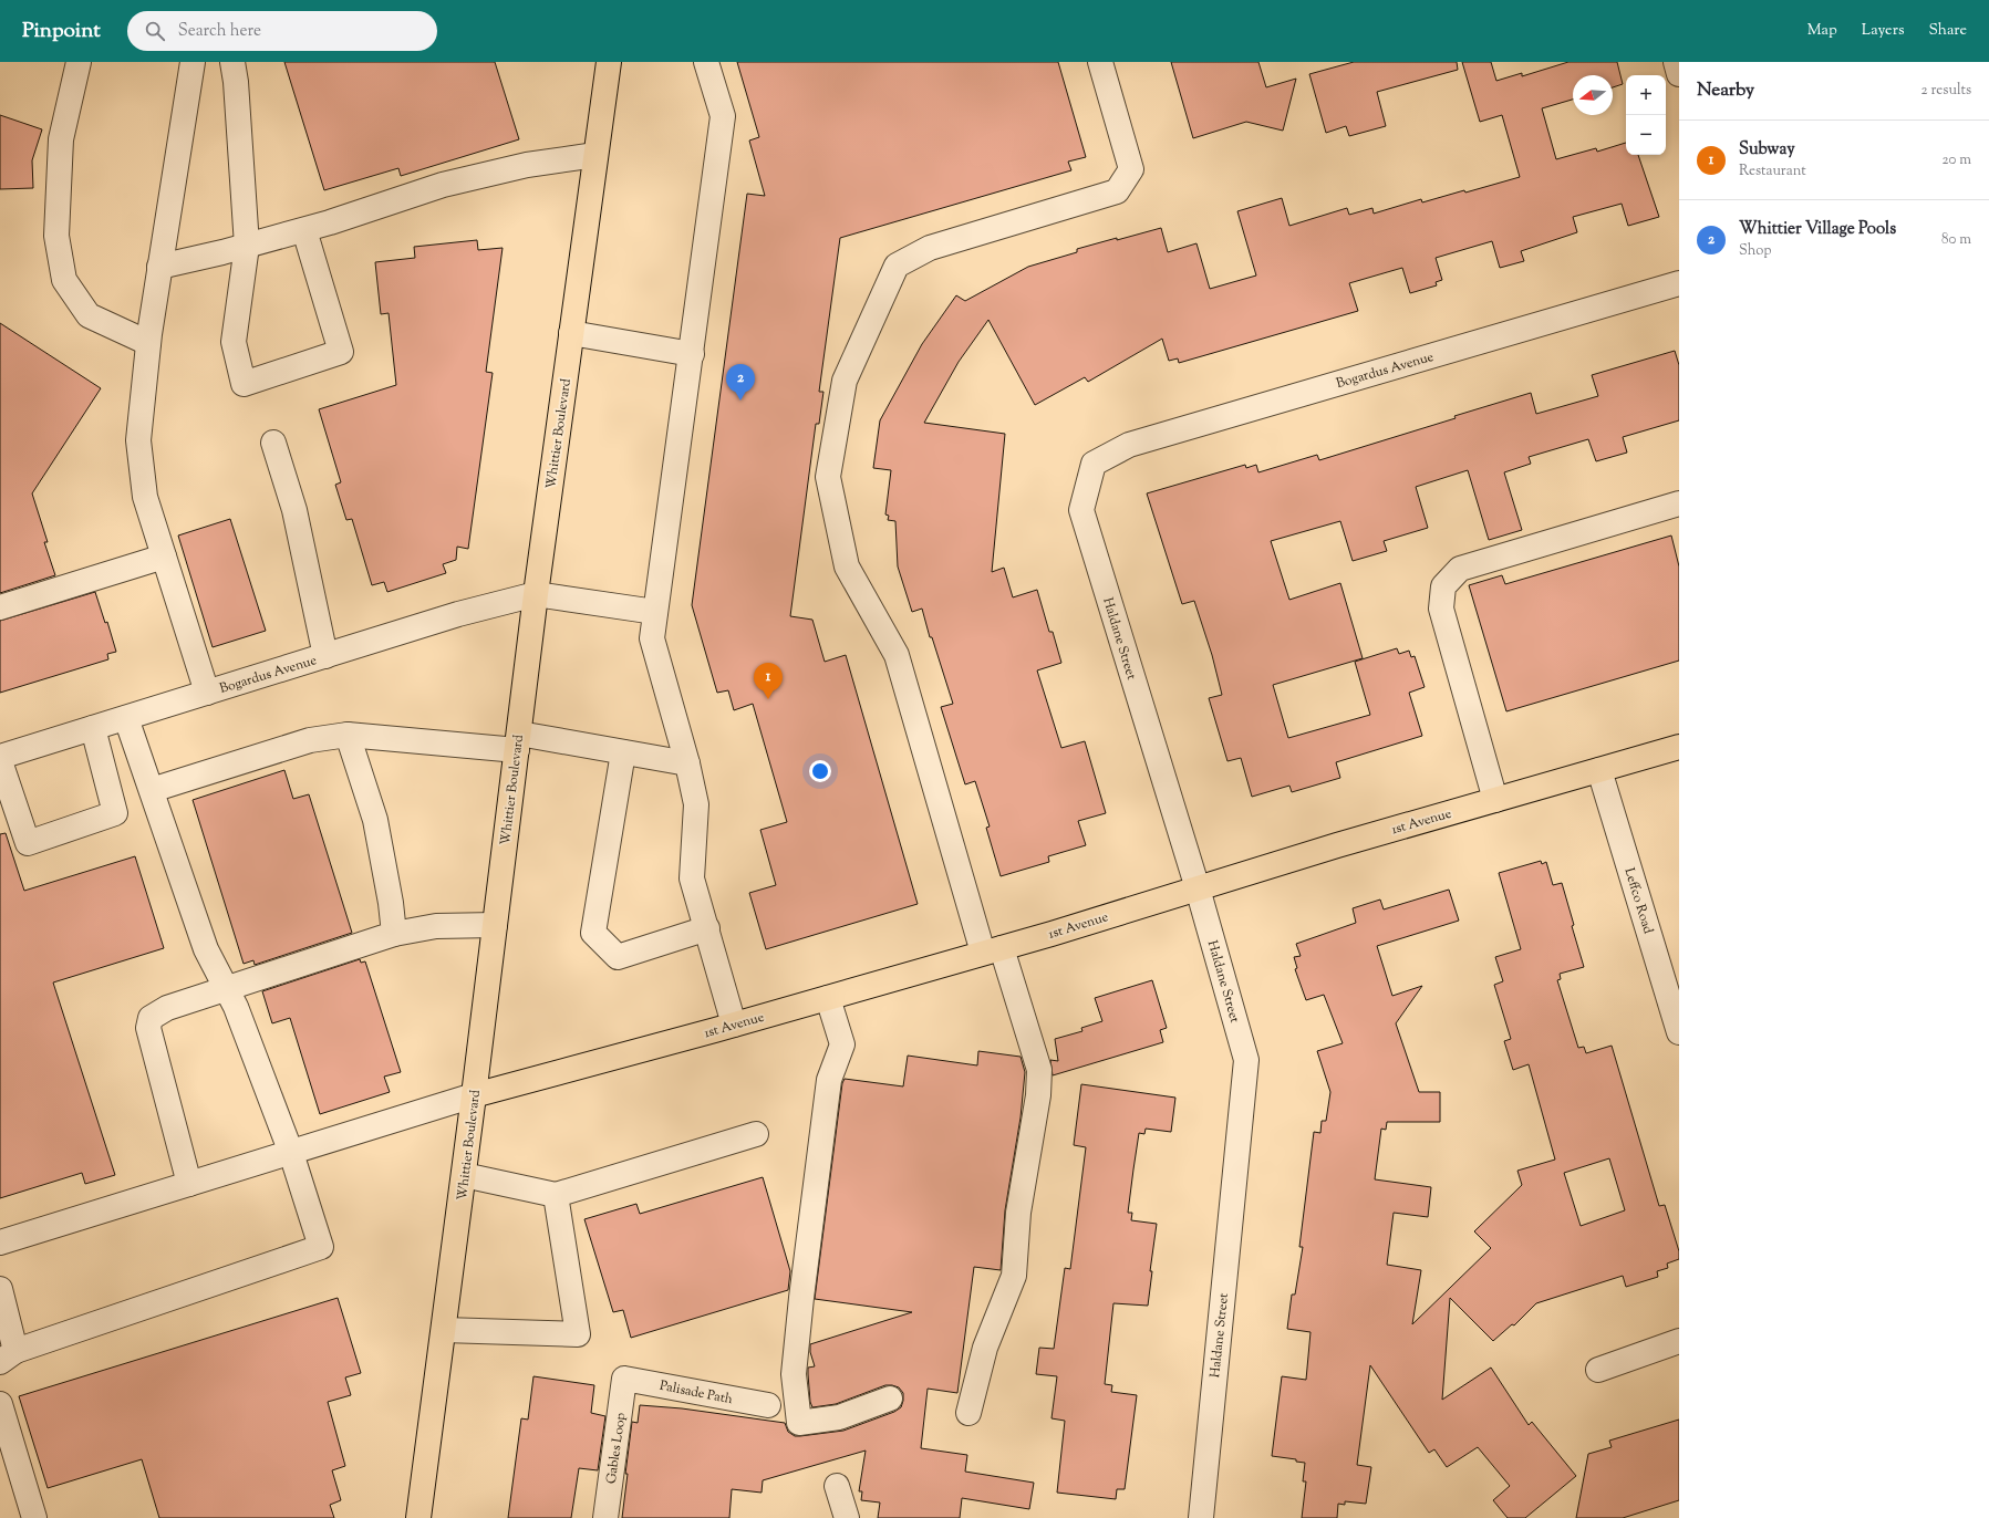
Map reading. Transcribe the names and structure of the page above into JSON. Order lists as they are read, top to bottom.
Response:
{
  "streets": {
    "main road": ["Whittier Boulevard", "1st Avenue"],
    "street": [
      "Bogardus Avenue",
      "Haldane Street",
      "Leffco Road",
      "Palisade Path",
      "Gables Loop"
    ]
  },
  "crossings": [
    ["Bogardus Avenue", "Whittier Boulevard"],
    ["Bogardus Avenue", "Haldane Street"],
    ["Whittier Boulevard", "1st Avenue"],
    ["Haldane Street", "1st Avenue"],
    ["1st Avenue", "Leffco Road"],
    ["Palisade Path", "Gables Loop"]
  ],
  "north": "left",
  "page": {
    "header": "Pinpoint",
    "search": "Search here",
    "nav": ["Map", "Layers", "Share"],
    "heading": ["Nearby", "2 results"],
    "map_buttons": ["+", "−"],
    "list": [
      {
        "mark": "1",
        "name": "Subway",
        "note": "Restaurant",
        "value": "20 m"
      },
      {
        "mark": "2",
        "name": "Whittier Village Pools",
        "note": "Shop",
        "value": "80 m"
      }
    ],
    "pins": ["2", "1"]
  }
}
